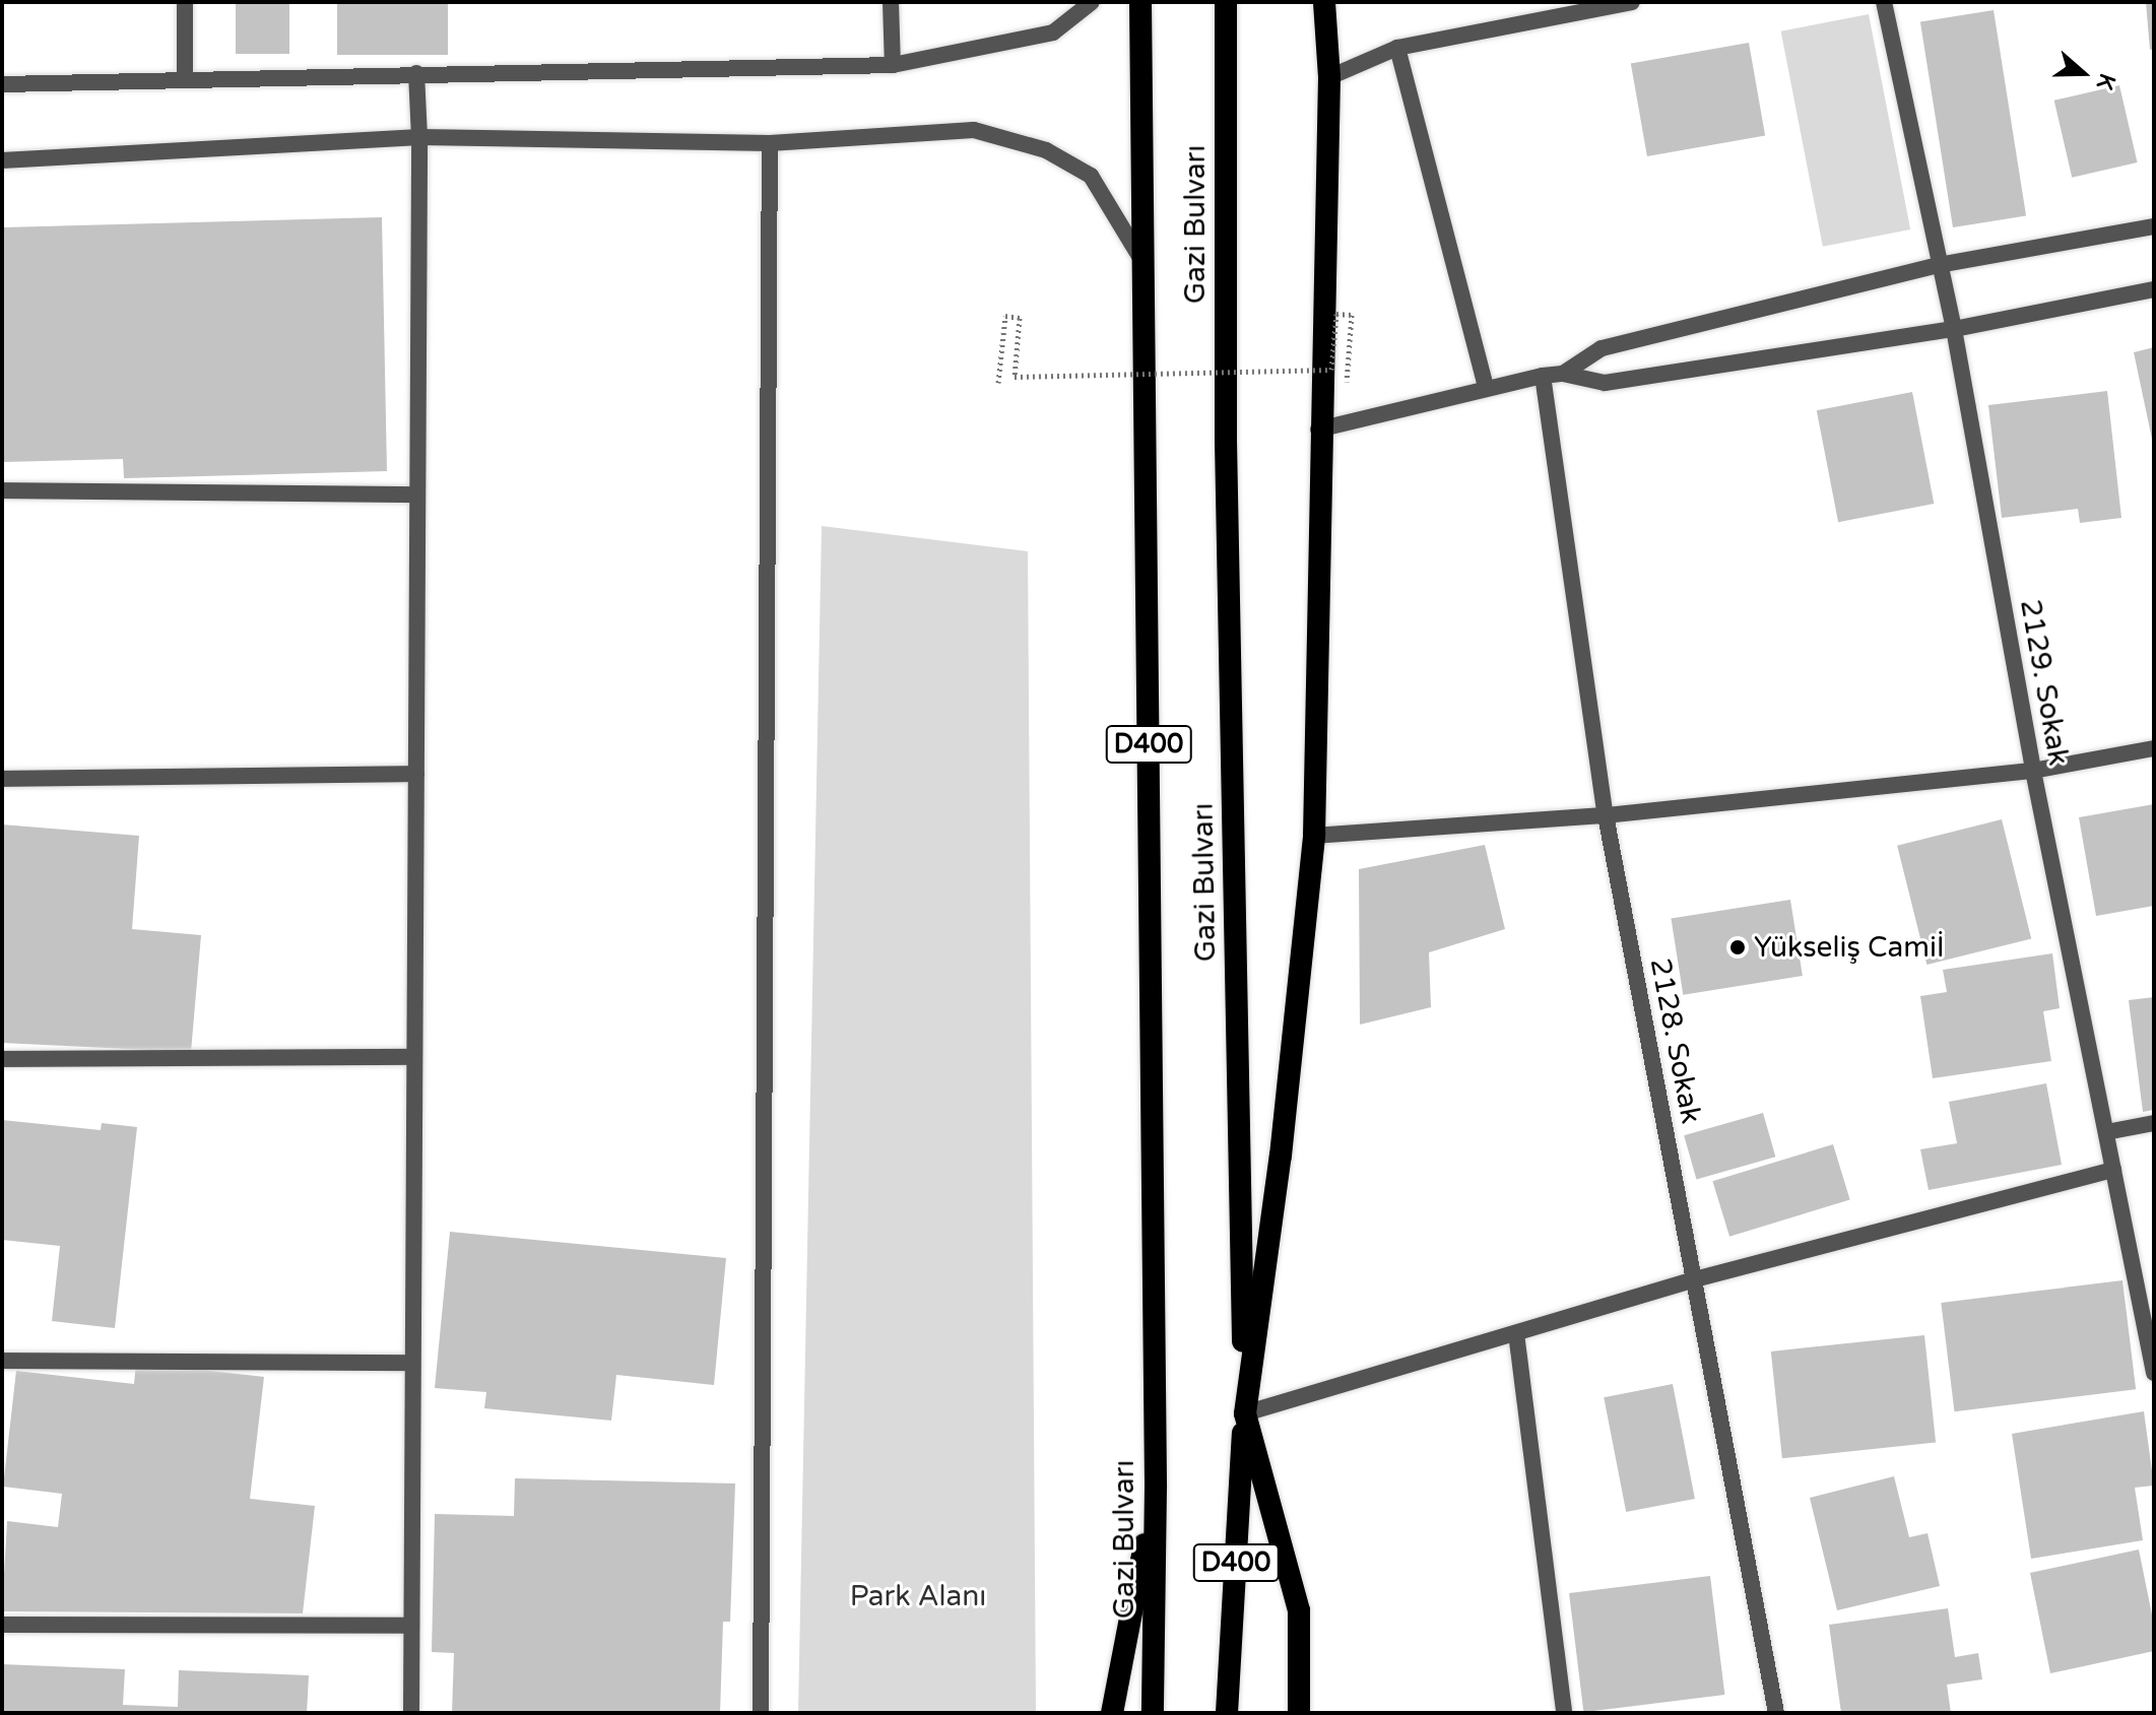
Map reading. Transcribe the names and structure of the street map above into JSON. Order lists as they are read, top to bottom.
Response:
{
  "streets": {
    "highway": ["Gazi Bulvarı", "D400"],
    "street": ["2129. Sokak", "2128. Sokak"]
  },
  "parks": ["Park Alanı"],
  "places": ["Yükseliş Camiİ"],
  "north": "right"
}
